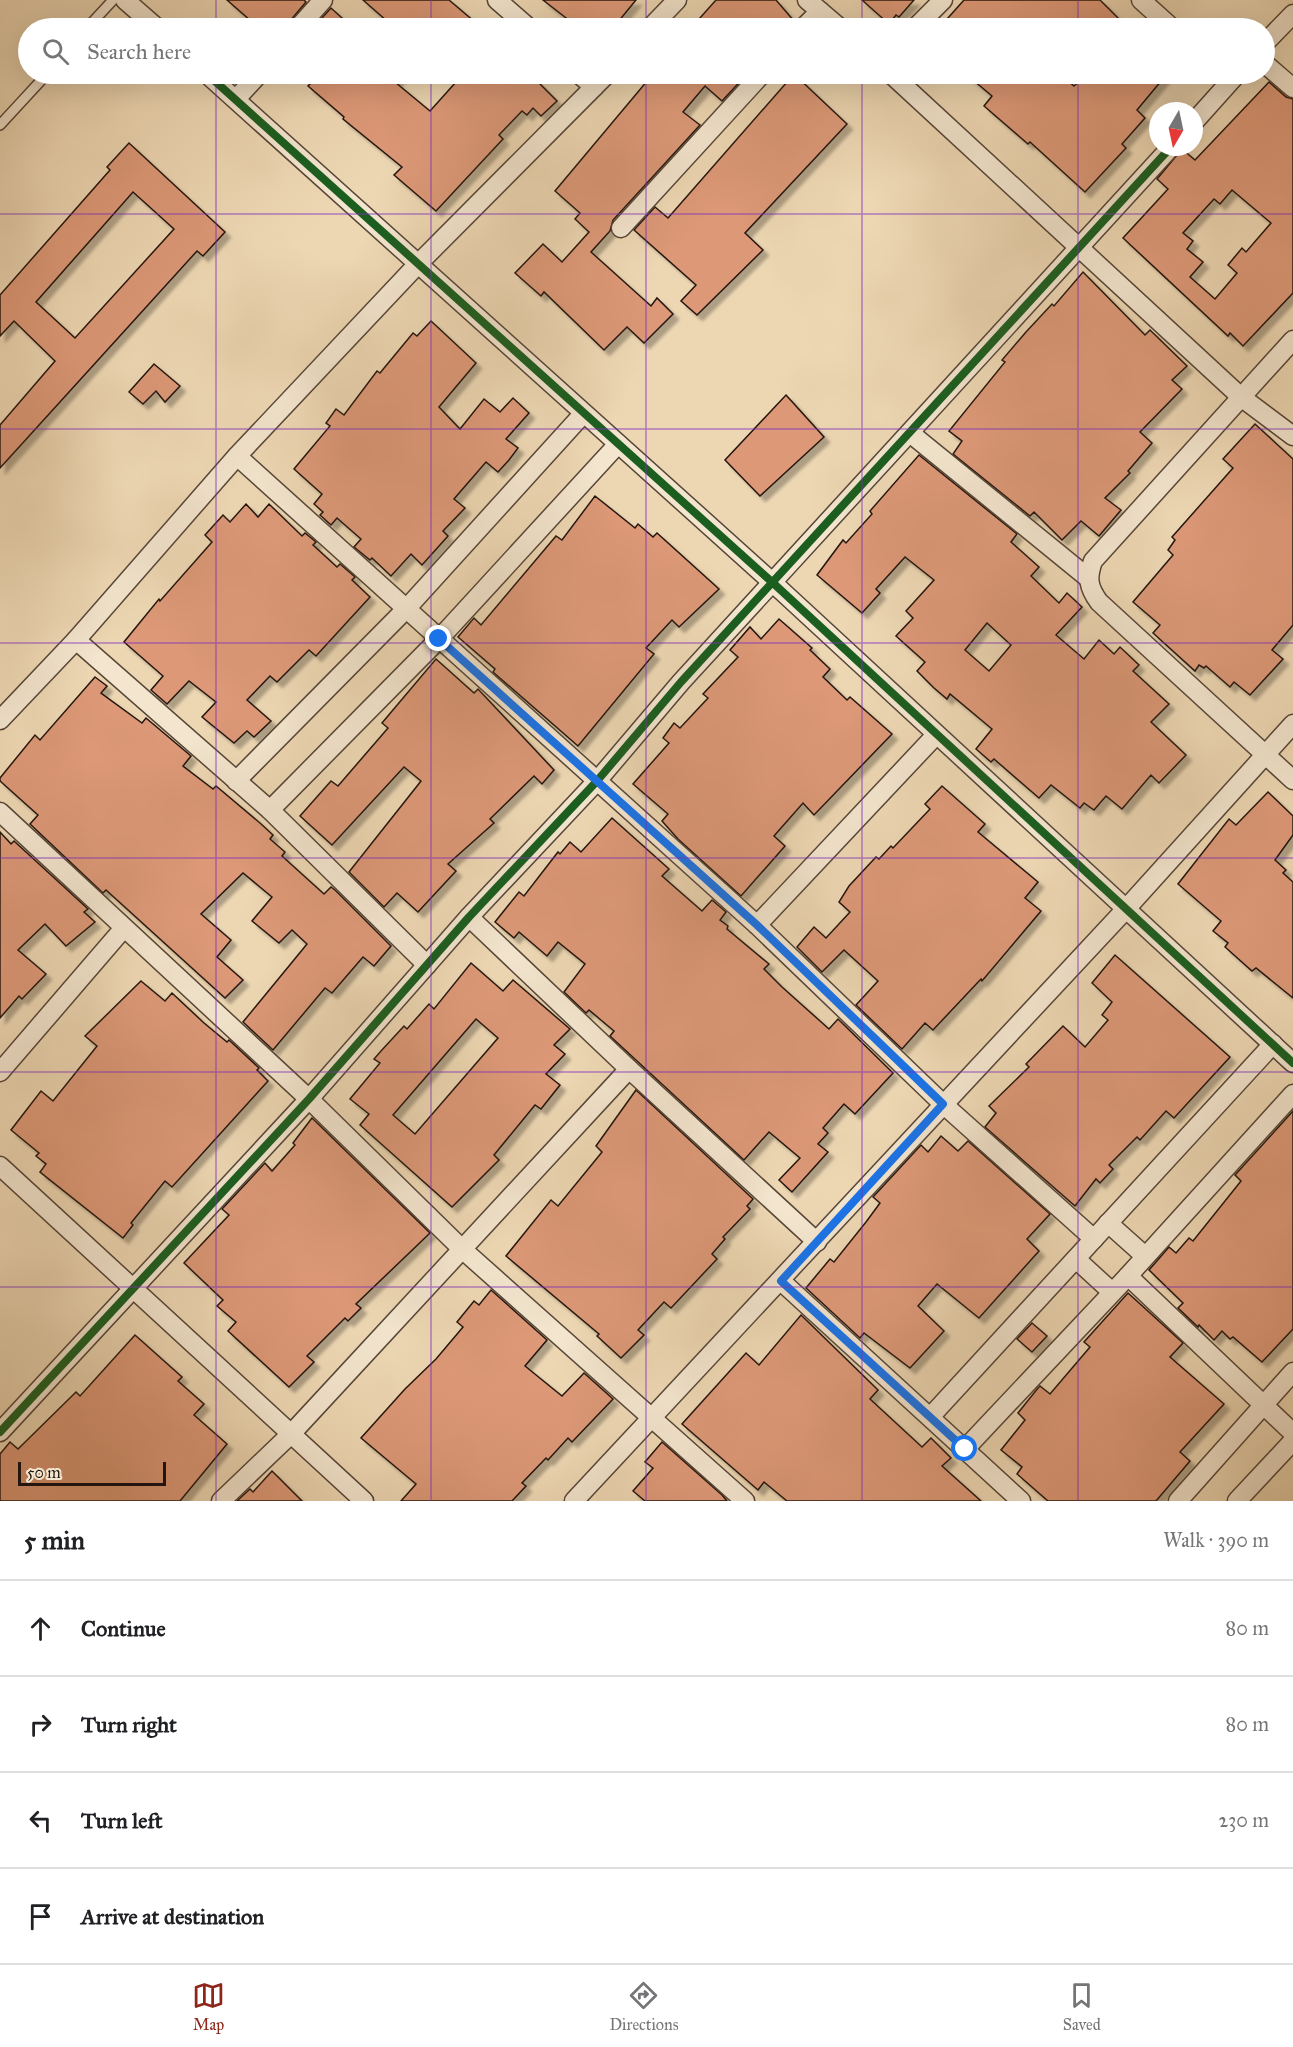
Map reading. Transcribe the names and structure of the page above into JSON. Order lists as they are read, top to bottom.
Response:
{
  "scale_bar": "50 m",
  "north": "bottom",
  "page": {
    "search": "Search here",
    "scale": "50 m",
    "heading": ["5 min", "Walk · 390 m"],
    "list": [
      ["Continue", "80 m"],
      ["Turn right", "80 m"],
      ["Turn left", "230 m"],
      "Arrive at destination"
    ],
    "nav": ["Map", "Directions", "Saved"]
  }
}
